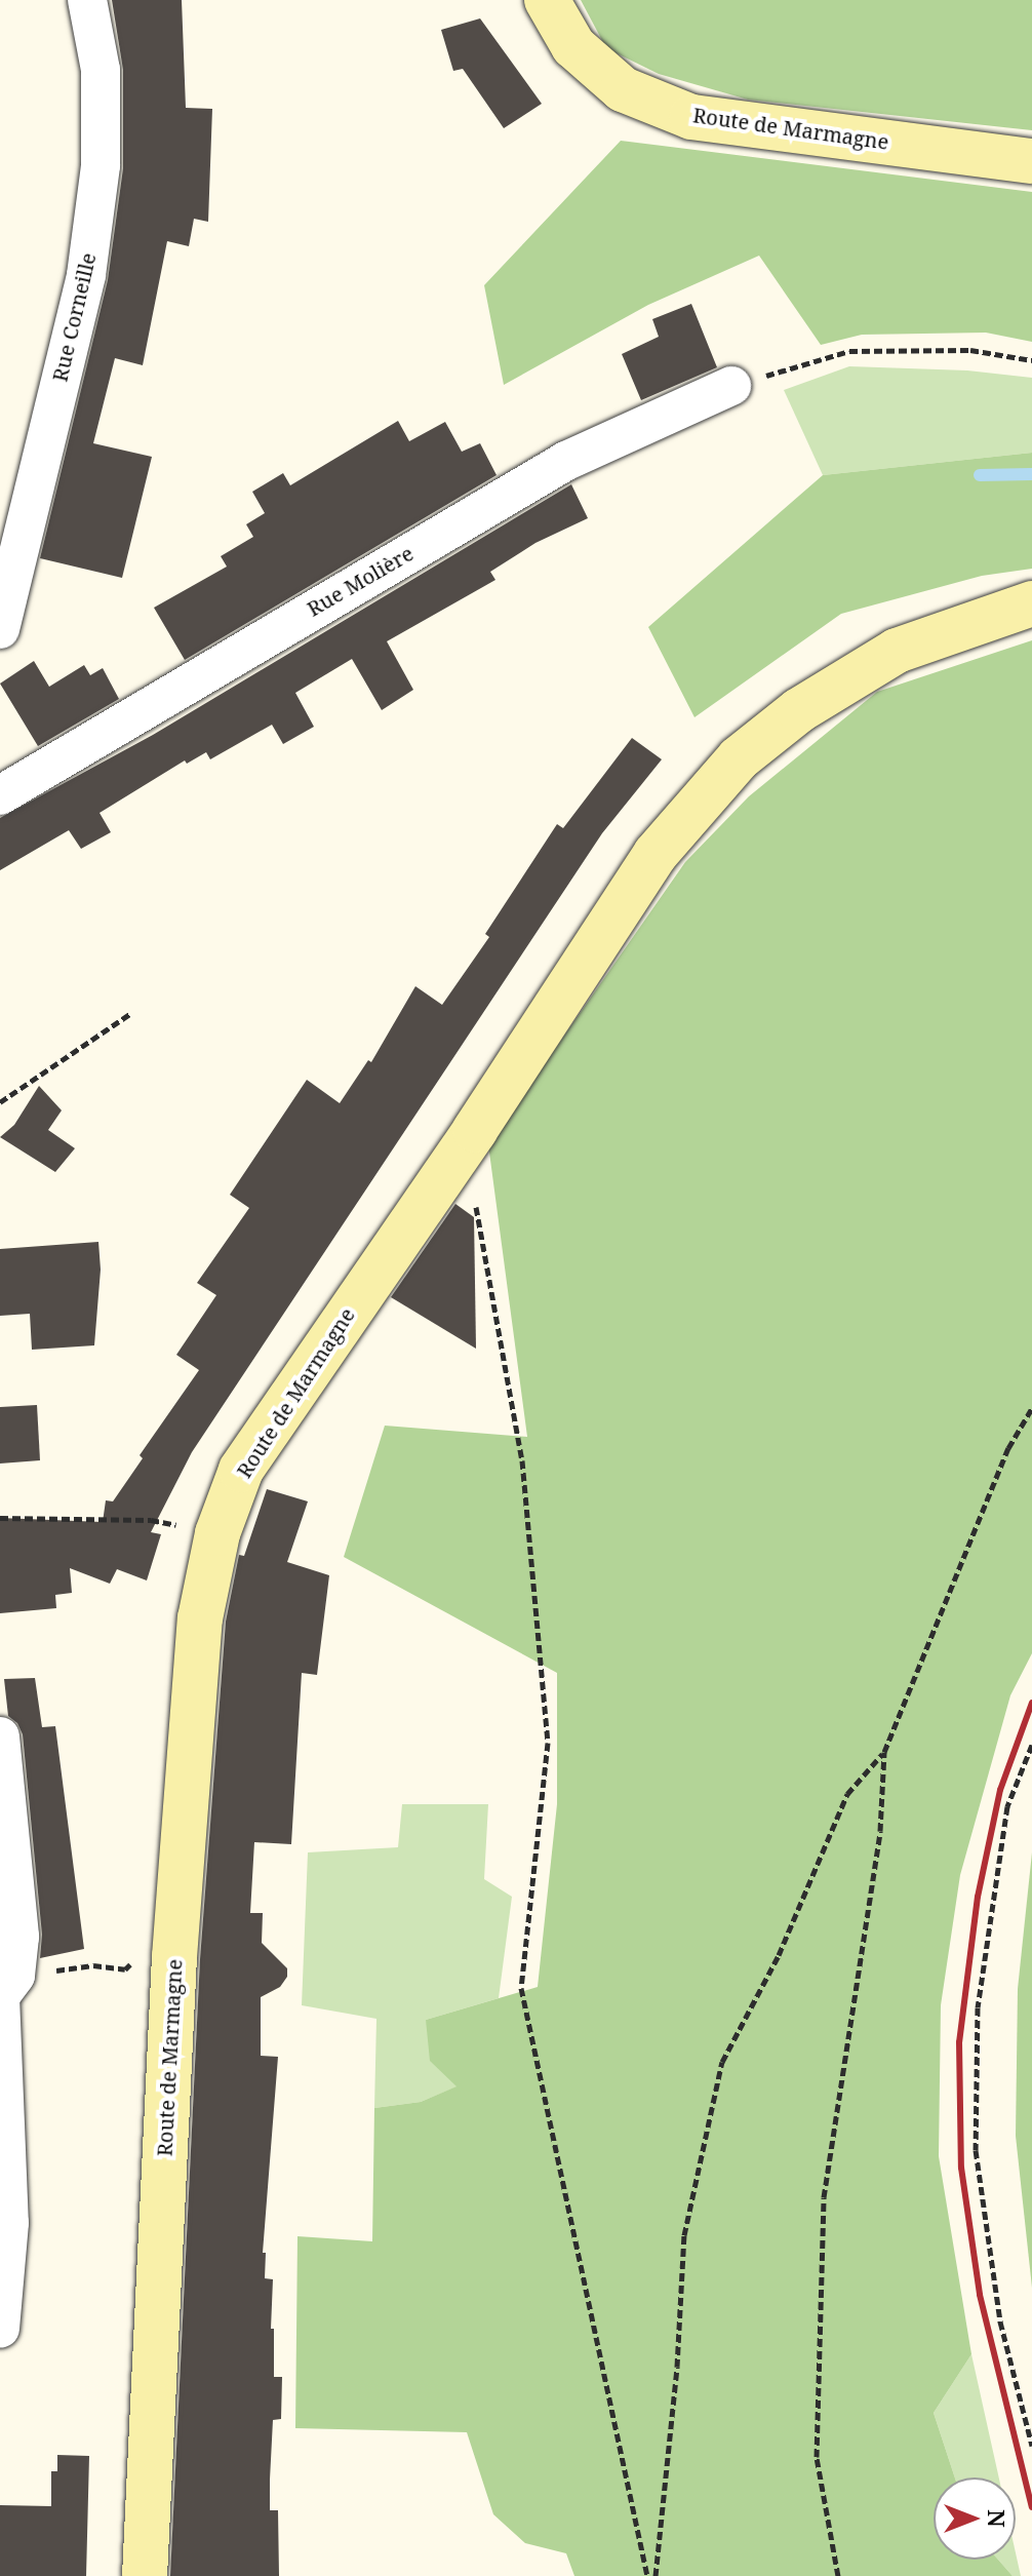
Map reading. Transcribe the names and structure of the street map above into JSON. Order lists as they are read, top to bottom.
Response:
{
  "streets": {
    "street": ["Route de Marmagne", "Rue Corneille", "Rue Molière"]
  },
  "north": "right"
}
